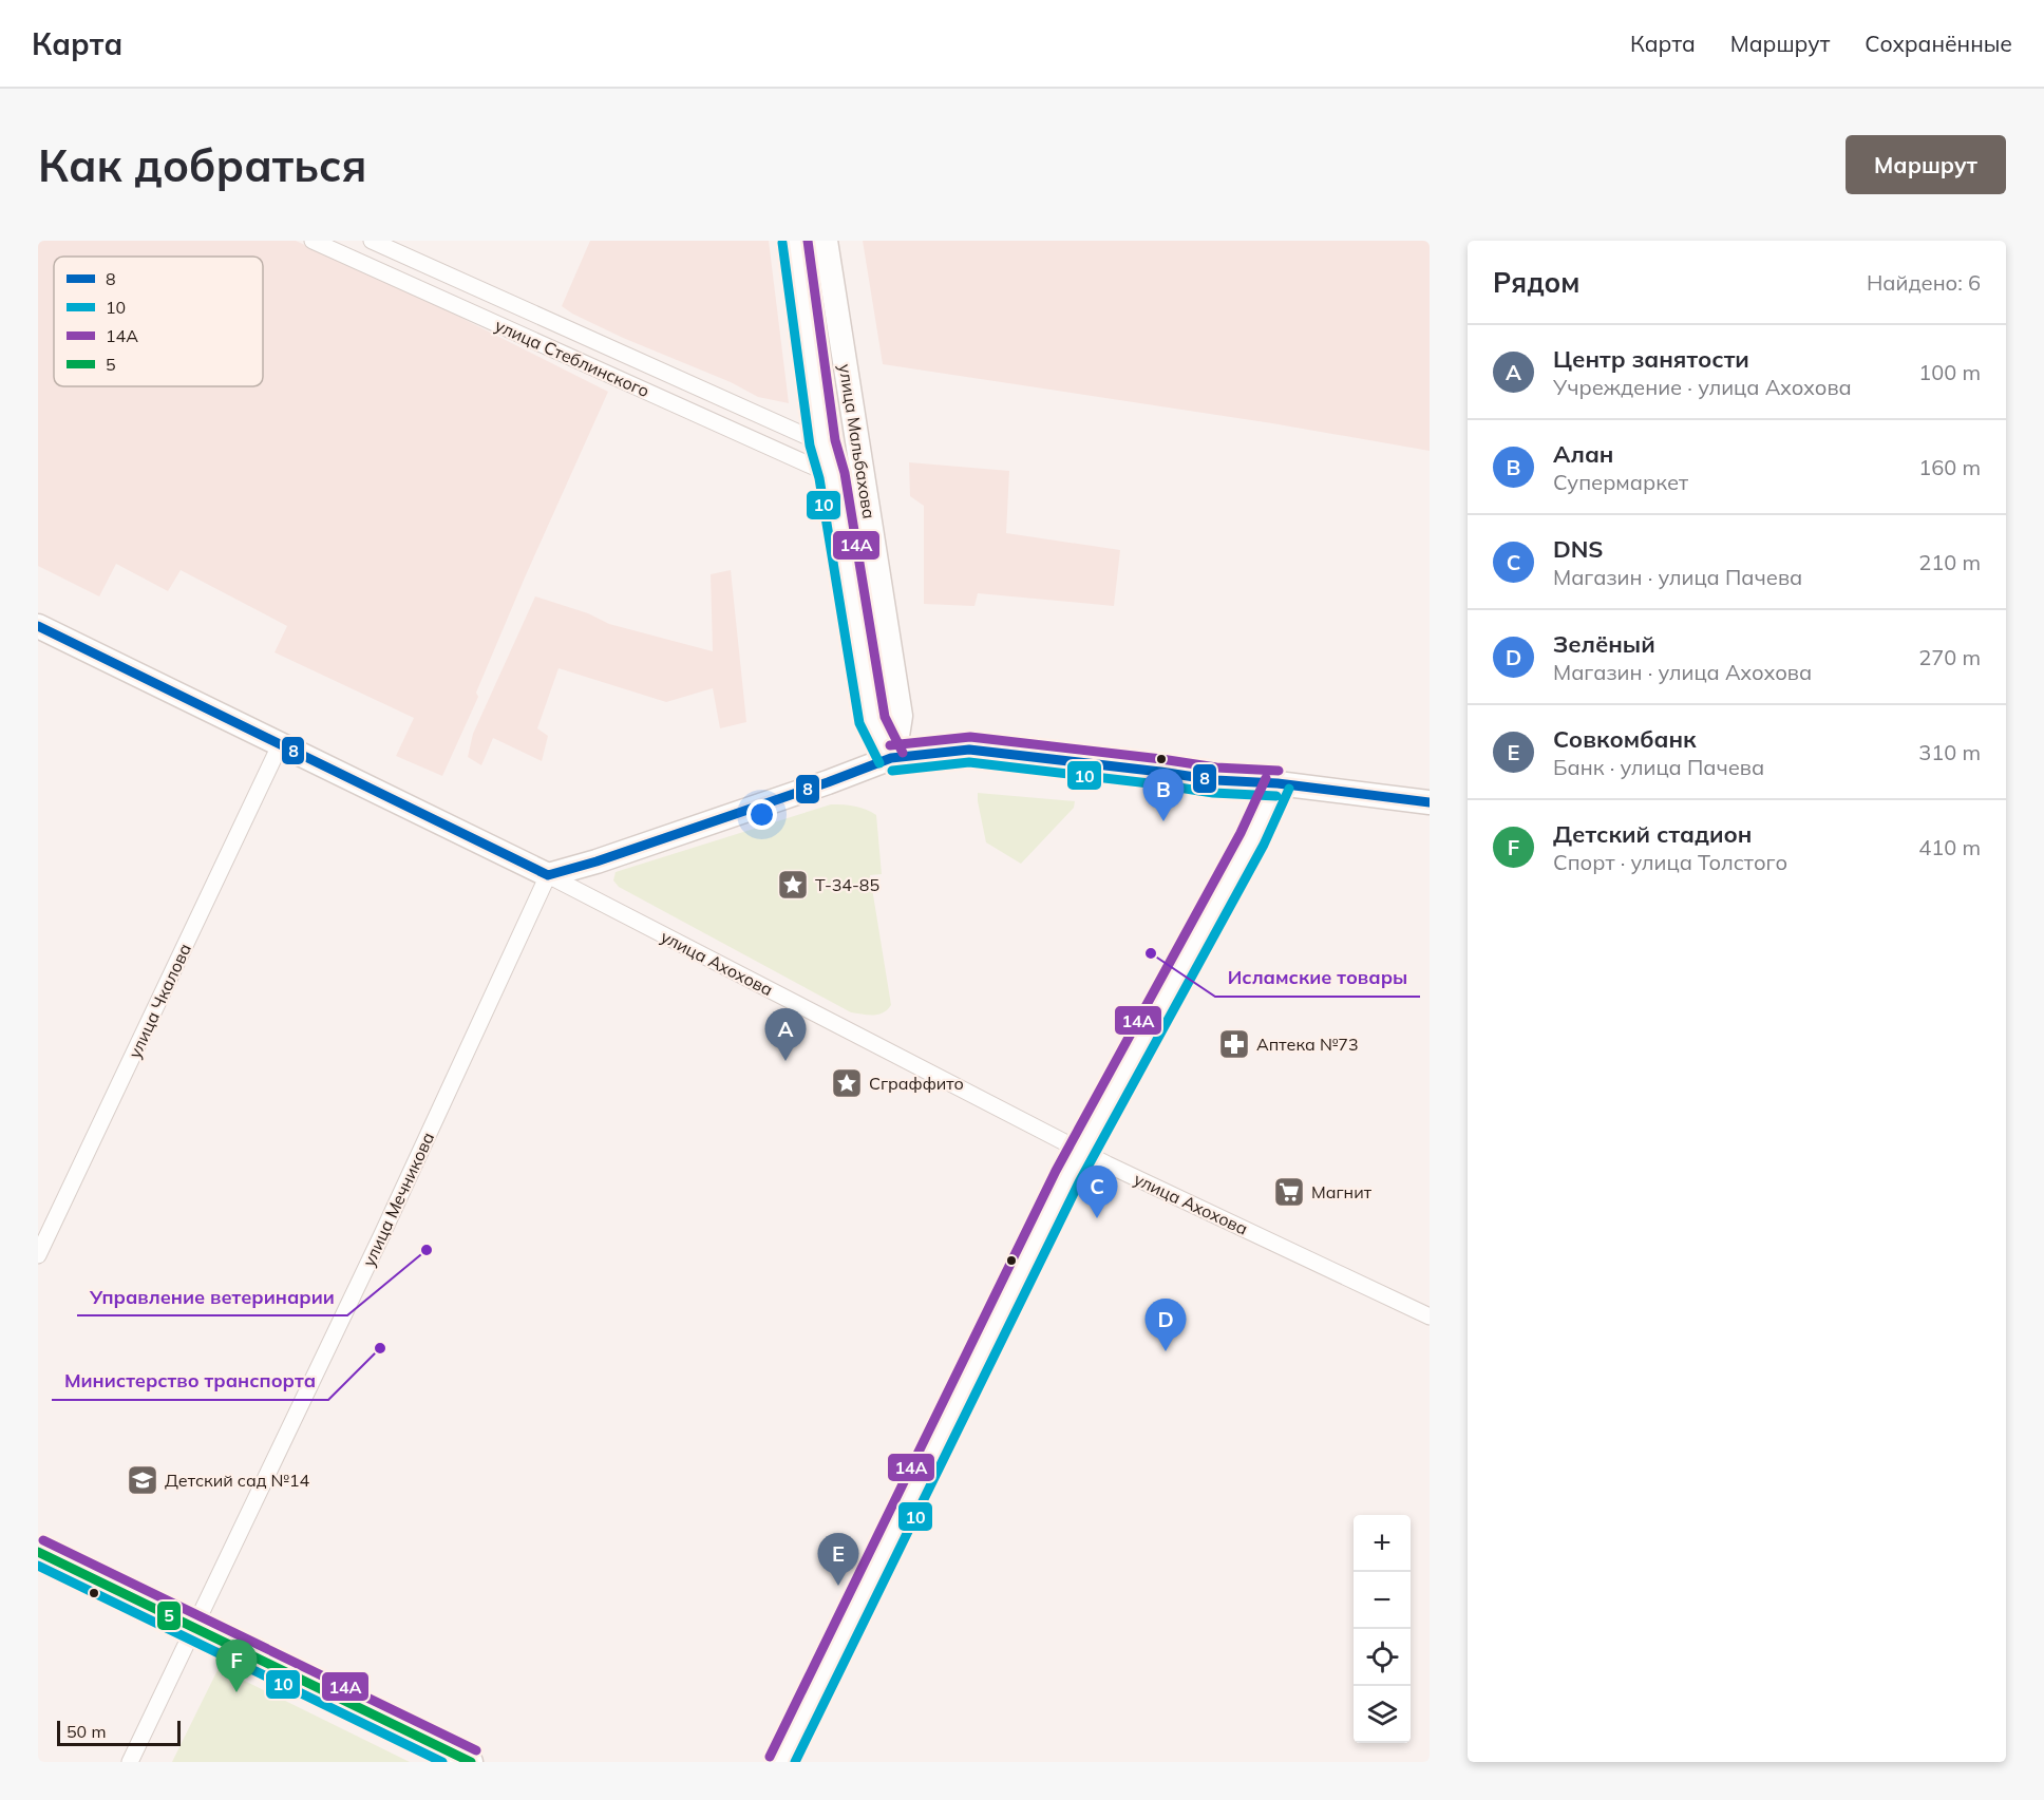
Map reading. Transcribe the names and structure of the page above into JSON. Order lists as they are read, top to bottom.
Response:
{
  "streets": {
    "main road": ["улица Мальбахова", "улица Ахохова"],
    "street": ["улица Стеблинского", "улица Чкалова", "улица Мечникова"]
  },
  "crossings": [
    ["улица Стеблинского", "улица Мальбахова"],
    ["улица Ахохова", "улица Чкалова"],
    ["улица Ахохова", "улица Мечникова"]
  ],
  "places": {
    "place": ["Т-34-85", "Сграффито"],
    "other": ["Исламские товары", "Управление ветеринарии", "Министерство транспорта"],
    "pharmacy": ["Аптека №73"],
    "supermarket": ["Магнит"],
    "school or university": ["Детский сад №14"]
  },
  "lines": [
    "transit line 14А",
    "transit line 10",
    "transit line 8",
    "transit line 5"
  ],
  "legend": [
    "8",
    "10",
    "14А",
    "5"
  ],
  "scale_bar": "50 m",
  "page": {
    "header": "Карта",
    "nav": ["Карта", "Маршрут", "Сохранённые"],
    "buttons": "Маршрут",
    "title": "Как добраться",
    "heading": ["Рядом", "Найдено: 6"],
    "list": [
      {
        "mark": "A",
        "name": "Центр занятости",
        "note": "Учреждение · улица Ахохова",
        "value": "100 m"
      },
      {
        "mark": "B",
        "name": "Алан",
        "note": "Супермаркет",
        "value": "160 m"
      },
      {
        "mark": "C",
        "name": "DNS",
        "note": "Магазин · улица Пачева",
        "value": "210 m"
      },
      {
        "mark": "D",
        "name": "Зелёный",
        "note": "Магазин · улица Ахохова",
        "value": "270 m"
      },
      {
        "mark": "E",
        "name": "Совкомбанк",
        "note": "Банк · улица Пачева",
        "value": "310 m"
      },
      {
        "mark": "F",
        "name": "Детский стадион",
        "note": "Спорт · улица Толстого",
        "value": "410 m"
      }
    ],
    "pins": [
      "B",
      "A",
      "C",
      "D",
      "E",
      "F"
    ],
    "map_buttons": ["+", "−"],
    "scale": "50 m"
  }
}
